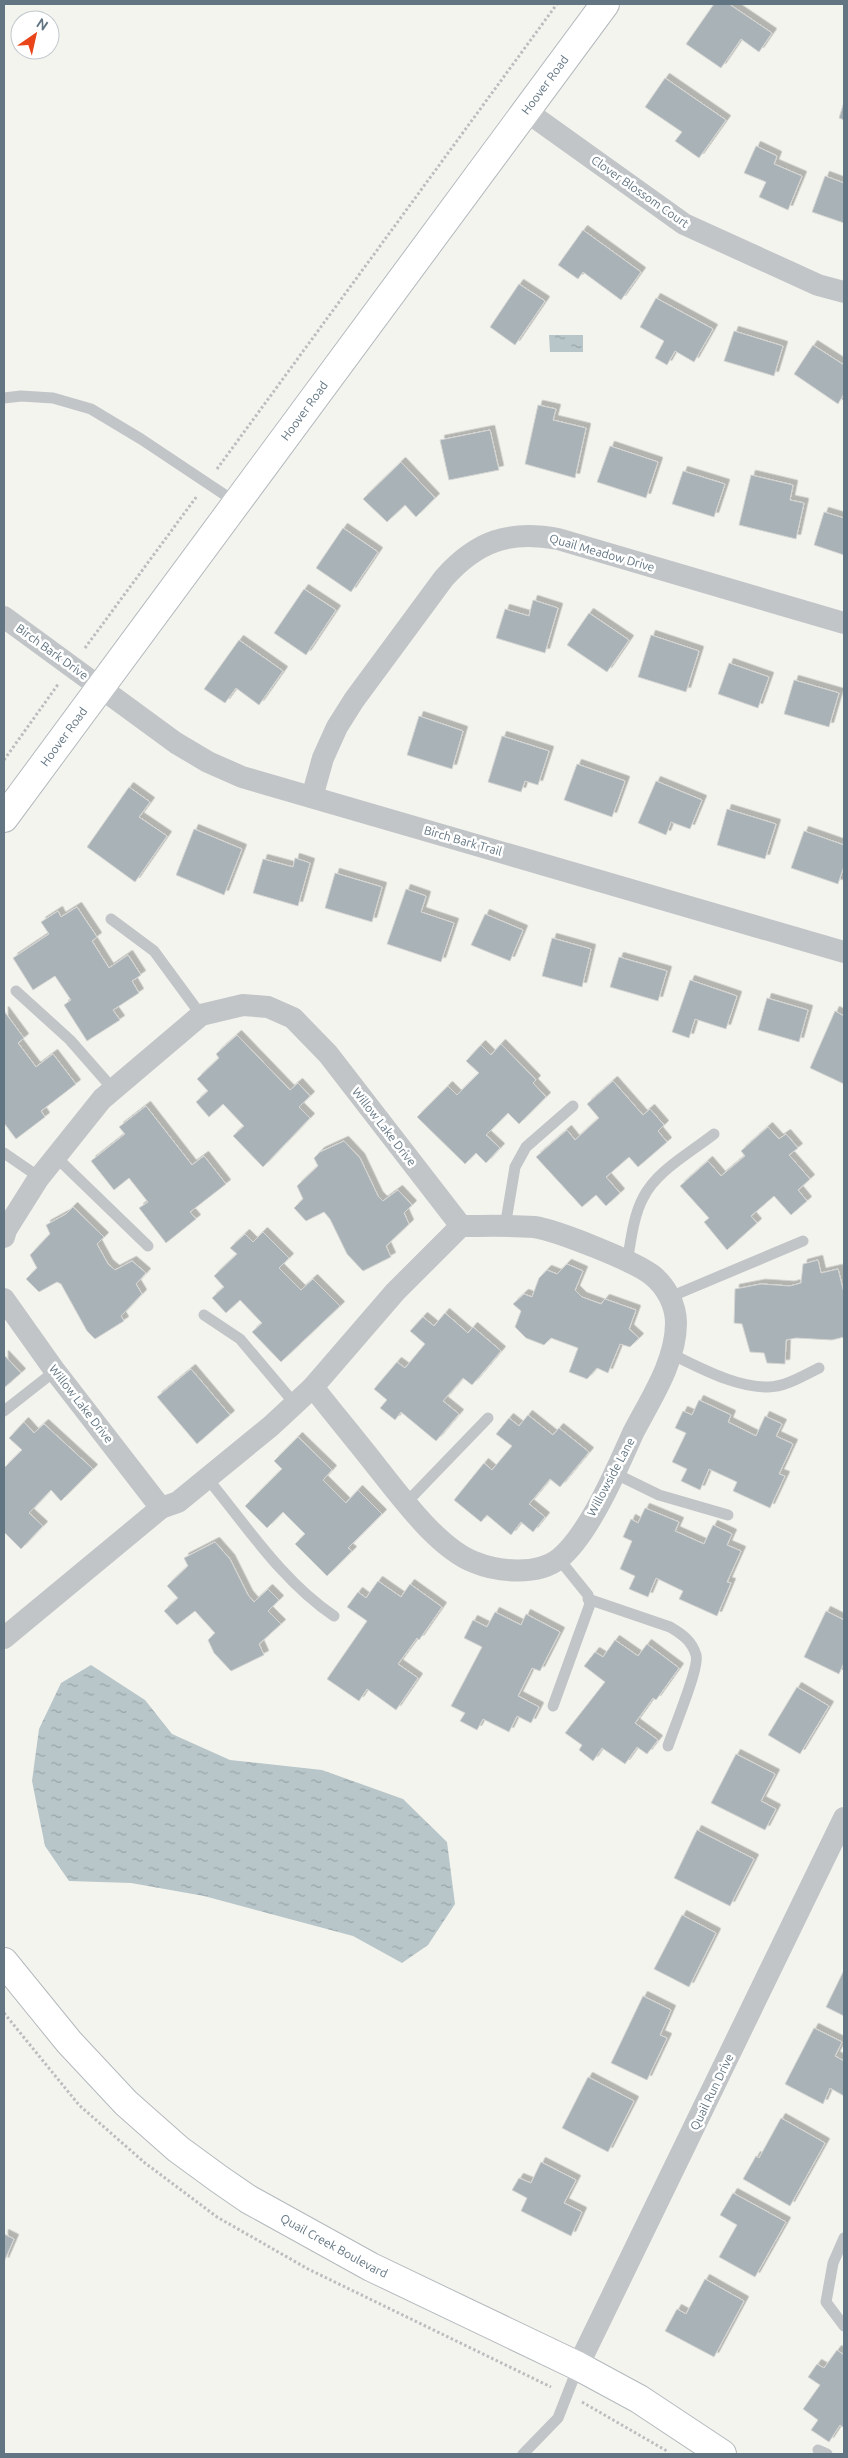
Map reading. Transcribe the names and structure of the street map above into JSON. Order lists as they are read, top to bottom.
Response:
{
  "streets": {
    "main road": ["Hoover Road", "Quail Creek Boulevard"],
    "street": [
      "Clover Blossom Court",
      "Quail Meadow Drive",
      "Birch Bark Drive",
      "Birch Bark Trail",
      "Willow Lake Drive",
      "Willowside Lane",
      "Quail Run Drive"
    ]
  },
  "crossings": [
    ["Hoover Road", "Clover Blossom Court"],
    ["Hoover Road", "Birch Bark Drive"],
    ["Hoover Road", "Birch Bark Trail"],
    ["Quail Meadow Drive", "Birch Bark Trail"],
    ["Birch Bark Drive", "Birch Bark Trail"],
    ["Willow Lake Drive", "Willowside Lane"],
    ["Quail Run Drive", "Quail Creek Boulevard"]
  ],
  "north": "top right"
}
